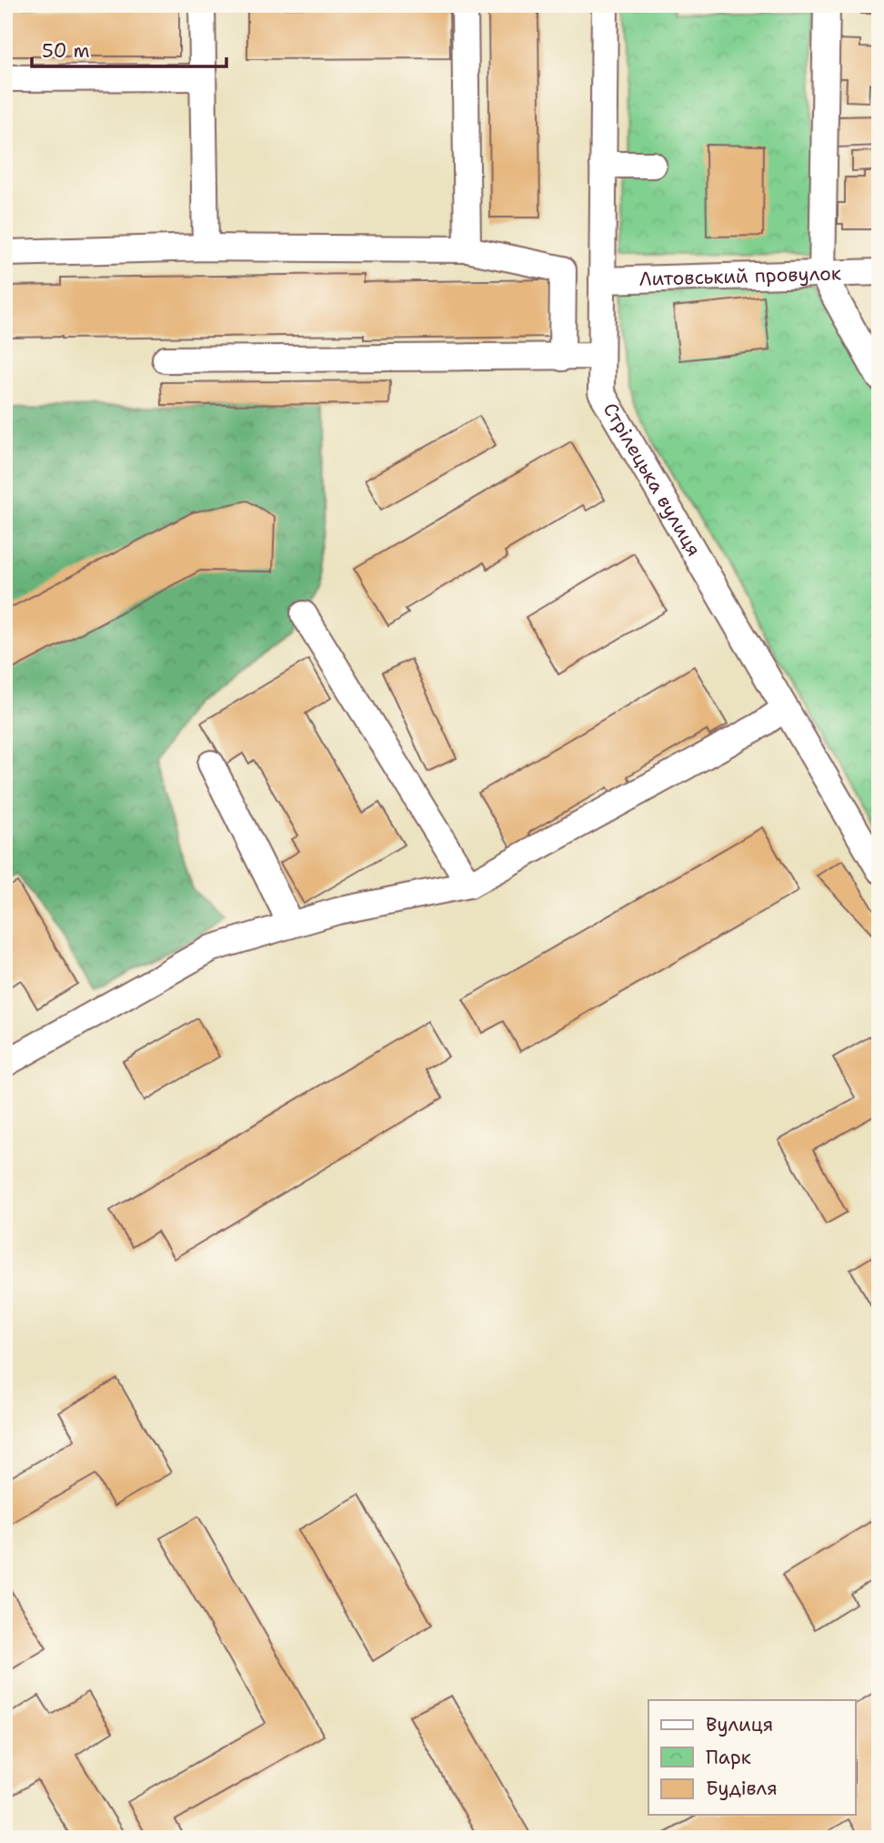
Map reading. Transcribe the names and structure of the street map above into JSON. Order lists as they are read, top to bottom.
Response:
{
  "streets": {
    "street": ["Литовський провулок", "Стрілецька вулиця"]
  },
  "crossings": [
    ["Литовський провулок", "Стрілецька вулиця"]
  ],
  "legend": ["Вулиця", "Парк", "Будівля"],
  "scale_bar": "50 m"
}
